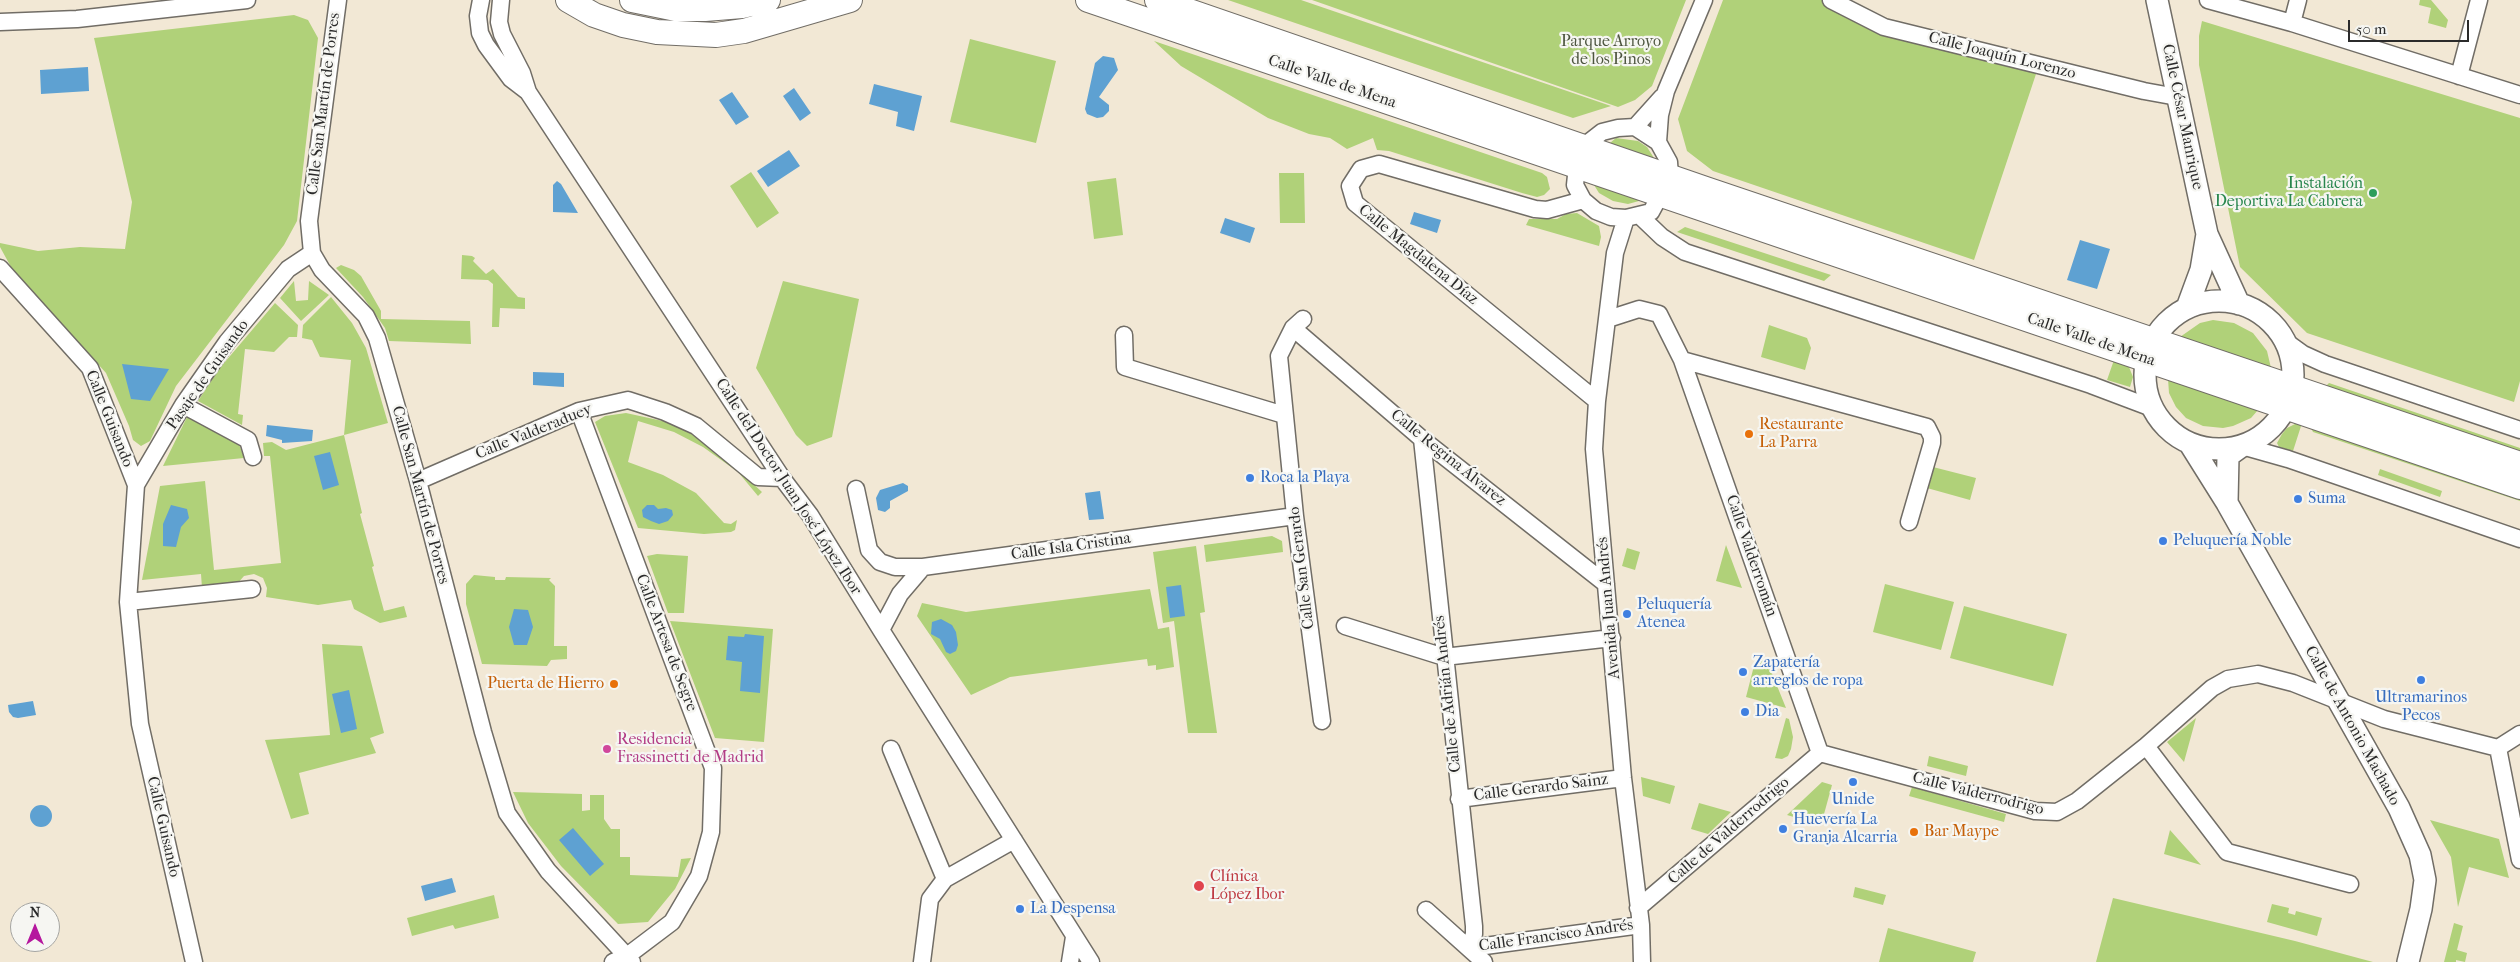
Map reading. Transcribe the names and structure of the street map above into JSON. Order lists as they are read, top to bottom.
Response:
{
  "streets": {
    "main road": ["Calle Valle de Mena"],
    "street": [
      "Calle Joaquín Lorenzo",
      "Calle San Martín de Porres",
      "Calle César Manrique",
      "Calle Magdalena Díaz",
      "Pasaje de Guisando",
      "Calle Guisando",
      "Calle Valderaduey",
      "Calle Regina Álvarez",
      "Calle del Doctor Juan José López Ibor",
      "Calle Isla Cristina",
      "Calle Valderromán",
      "Calle San Gerardo",
      "Avenida Juan Andrés",
      "Calle Artesa de Segre",
      "Calle de Adrián Andrés",
      "Calle de Antonio Machado",
      "Calle Gerardo Sainz",
      "Calle Valderrodrigo",
      "Calle de Valderrodrigo",
      "Calle Francisco Andrés"
    ]
  },
  "crossings": [
    ["Calle Joaquín Lorenzo", "Calle César Manrique"],
    ["Calle San Martín de Porres", "Pasaje de Guisando"],
    ["Calle San Martín de Porres", "Calle Valderaduey"],
    ["Calle San Martín de Porres", "Calle Artesa de Segre"],
    ["Calle Magdalena Díaz", "Avenida Juan Andrés"],
    ["Pasaje de Guisando", "Calle Guisando"],
    ["Calle Valderaduey", "Calle del Doctor Juan José López Ibor"],
    ["Calle Valderaduey", "Calle Artesa de Segre"],
    ["Calle Regina Álvarez", "Calle San Gerardo"],
    ["Calle Regina Álvarez", "Avenida Juan Andrés"],
    ["Calle Regina Álvarez", "Calle de Adrián Andrés"],
    ["Calle Isla Cristina", "Calle San Gerardo"],
    ["Calle Valderromán", "Avenida Juan Andrés"],
    ["Calle Valderromán", "Calle Valderrodrigo"],
    ["Calle Valderromán", "Calle de Valderrodrigo"],
    ["Avenida Juan Andrés", "Calle Gerardo Sainz"],
    ["Avenida Juan Andrés", "Calle de Valderrodrigo"],
    ["Avenida Juan Andrés", "Calle Francisco Andrés"],
    ["Calle de Adrián Andrés", "Calle Gerardo Sainz"],
    ["Calle de Adrián Andrés", "Calle Francisco Andrés"],
    ["Calle de Antonio Machado", "Calle Valderrodrigo"],
    ["Calle Valderrodrigo", "Calle de Valderrodrigo"],
    ["Calle de Valderrodrigo", "Calle Francisco Andrés"]
  ],
  "parks": ["Parque Arroyo de los Pinos"],
  "places": [
    "Instalación Deportiva La Cabrera",
    "Restaurante La Parra",
    "Roca la Playa",
    "Suma",
    "Peluquería Noble",
    "Peluquería Atenea",
    "Zapatería arreglos de ropa",
    "Ultramarinos Pecos",
    "Puerta de Hierro",
    "Dia",
    "Residencia Frassinetti de Madrid",
    "Unide",
    "Huevería La Granja Alcarria",
    "Bar Maype",
    "Clínica López Ibor",
    "La Despensa"
  ],
  "scale_bar": "50 m",
  "north": "top"
}
